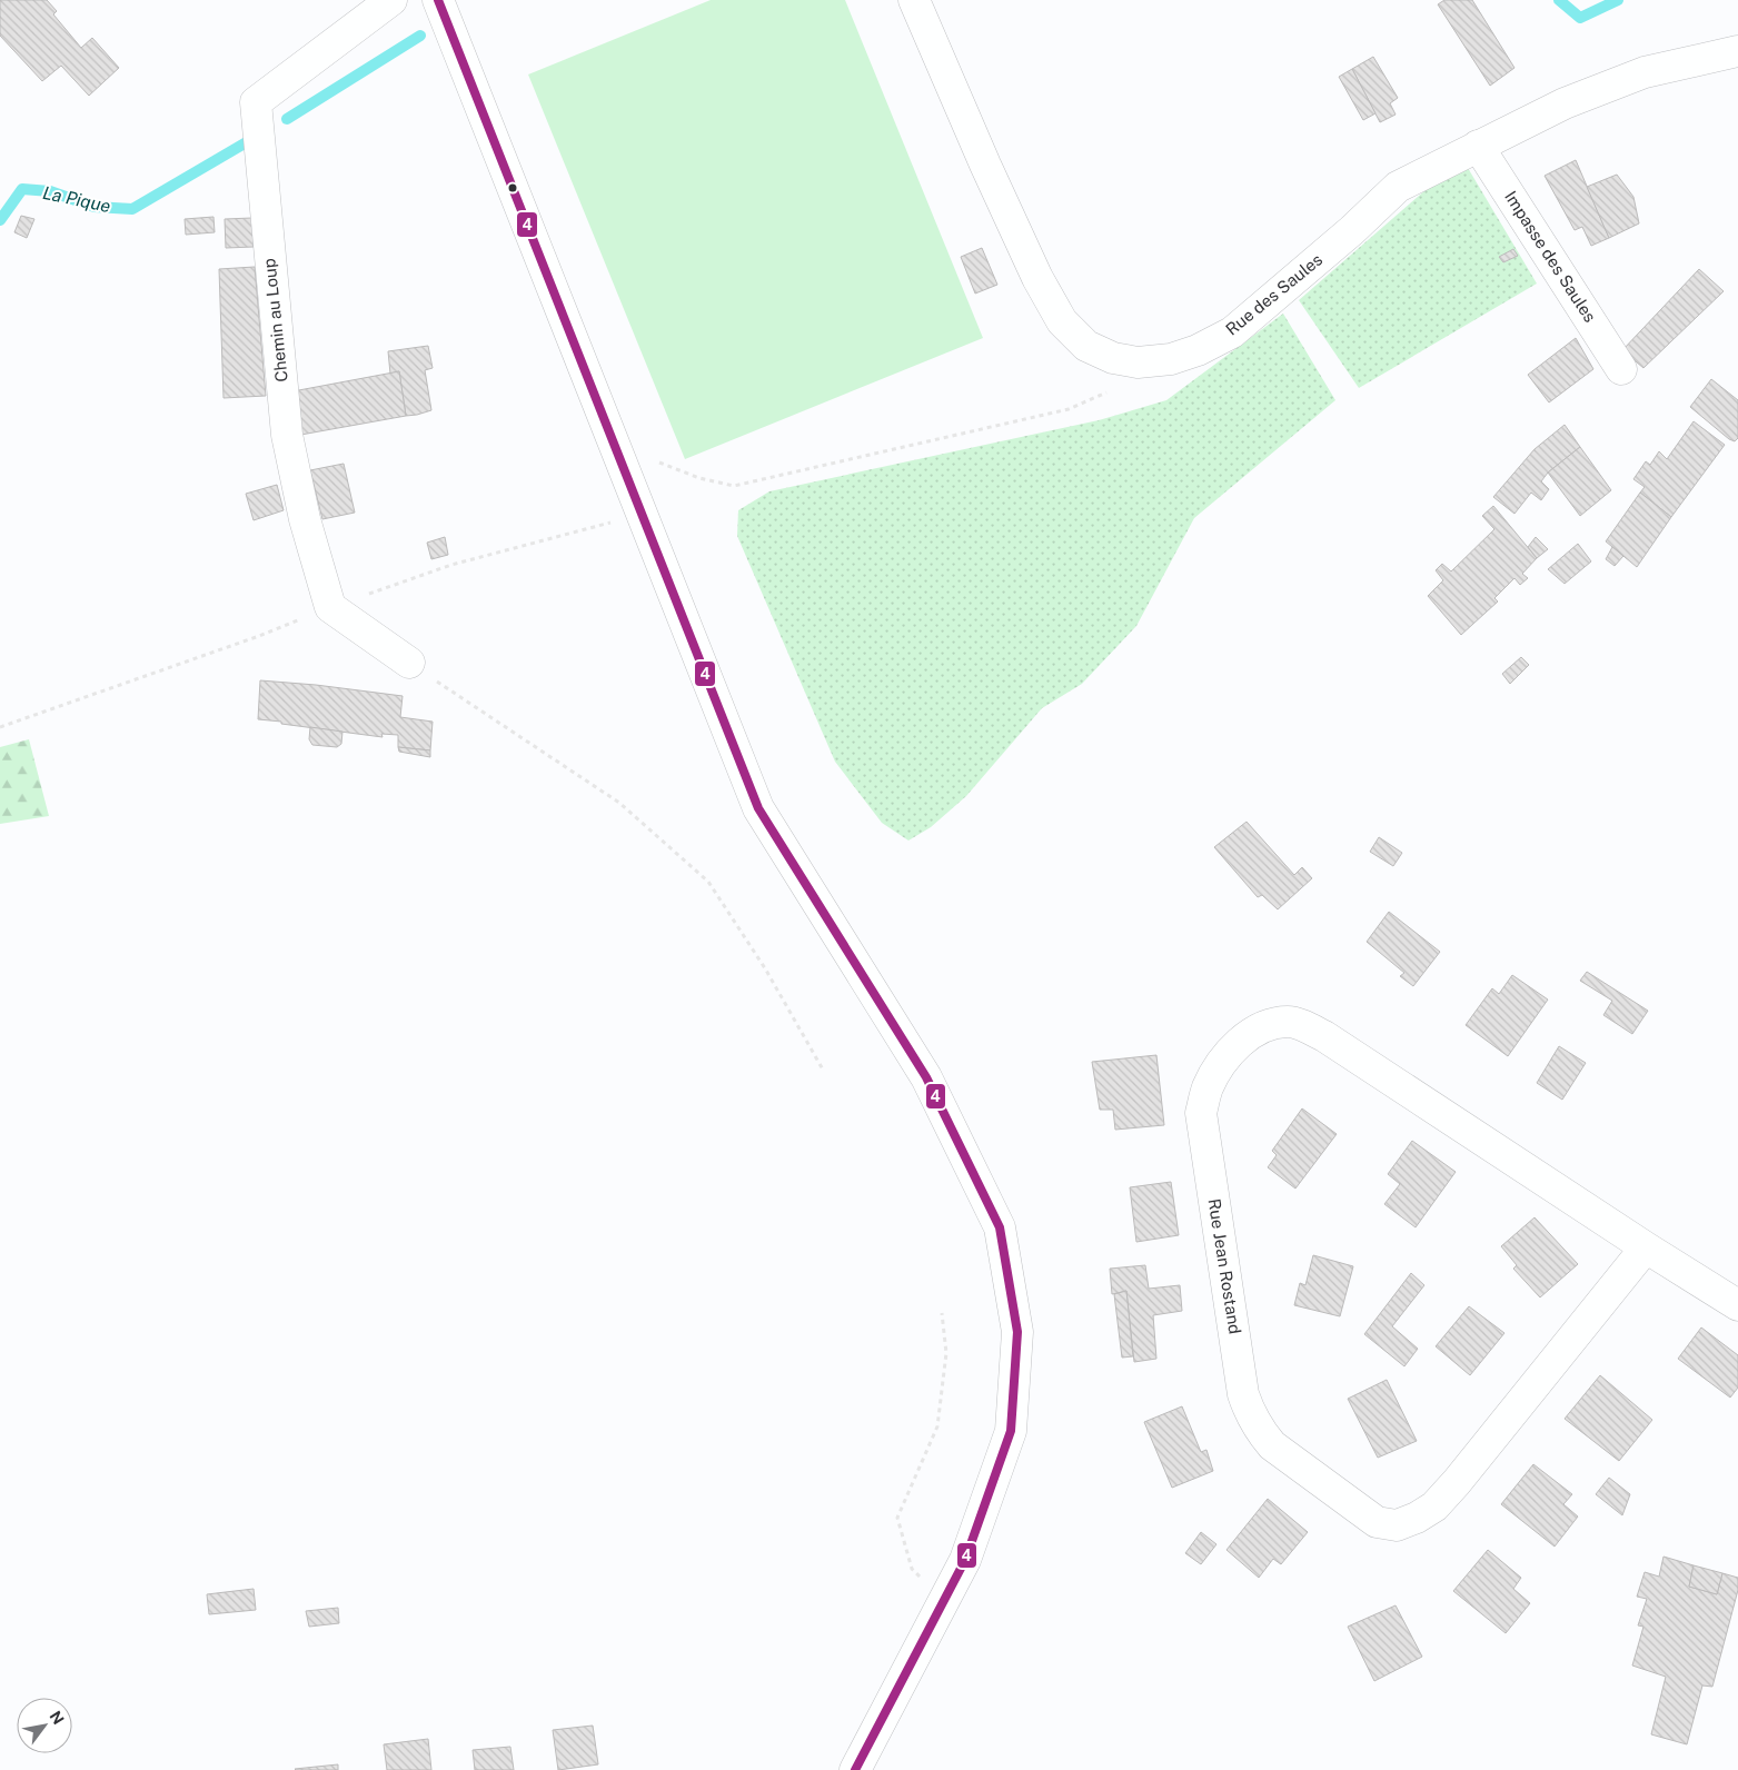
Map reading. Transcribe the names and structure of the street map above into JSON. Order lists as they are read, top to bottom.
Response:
{
  "streets": {
    "street": [
      "Impasse des Saules",
      "Rue des Saules",
      "Chemin au Loup",
      "Rue Jean Rostand"
    ]
  },
  "crossings": [
    ["Impasse des Saules", "Rue des Saules"]
  ],
  "water": ["La Pique"],
  "lines": ["transit line 4"],
  "north": "top right"
}
